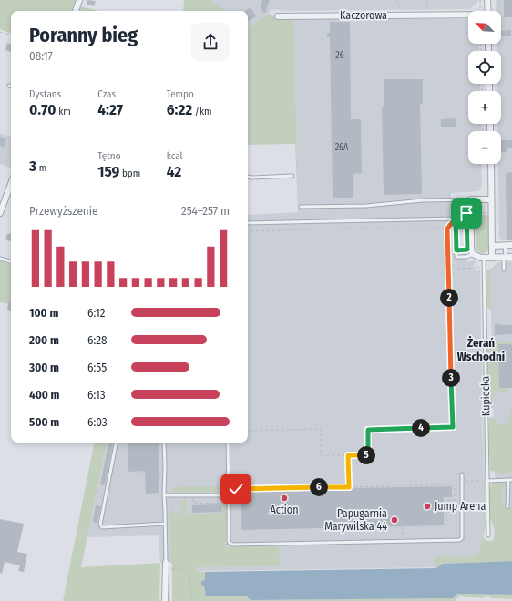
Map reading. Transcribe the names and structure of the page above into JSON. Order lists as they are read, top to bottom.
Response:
{
  "streets": {
    "street": ["Kaczorowa"],
    "lane": ["Kupiecka"]
  },
  "districts": ["Żerań Wschodni"],
  "places": ["Action", "Jump Arena", "Papugarnia Marywilska 44"],
  "house_numbers": ["26", "26A"],
  "north": "top left",
  "page": {
    "map_buttons": ["+", "−"],
    "heading": ["Poranny bieg", "08:17"],
    "stats": [
      ["Dystans", "0.70 km"],
      ["Czas", "4:27"],
      ["Tempo", "6:22 /km"],
      ["3 m"],
      ["Tętno", "159 bpm"],
      ["kcal", "42"]
    ],
    "chart": ["Przewyższenie", "254–257 m"],
    "pins": [
      "2",
      "3",
      "4",
      "5",
      "6"
    ],
    "list": [
      {
        "name": "100 m",
        "note": "6:12"
      },
      {
        "name": "200 m",
        "note": "6:28"
      },
      {
        "name": "300 m",
        "note": "6:55"
      },
      {
        "name": "400 m",
        "note": "6:13"
      },
      {
        "name": "500 m",
        "note": "6:03"
      }
    ]
  }
}
